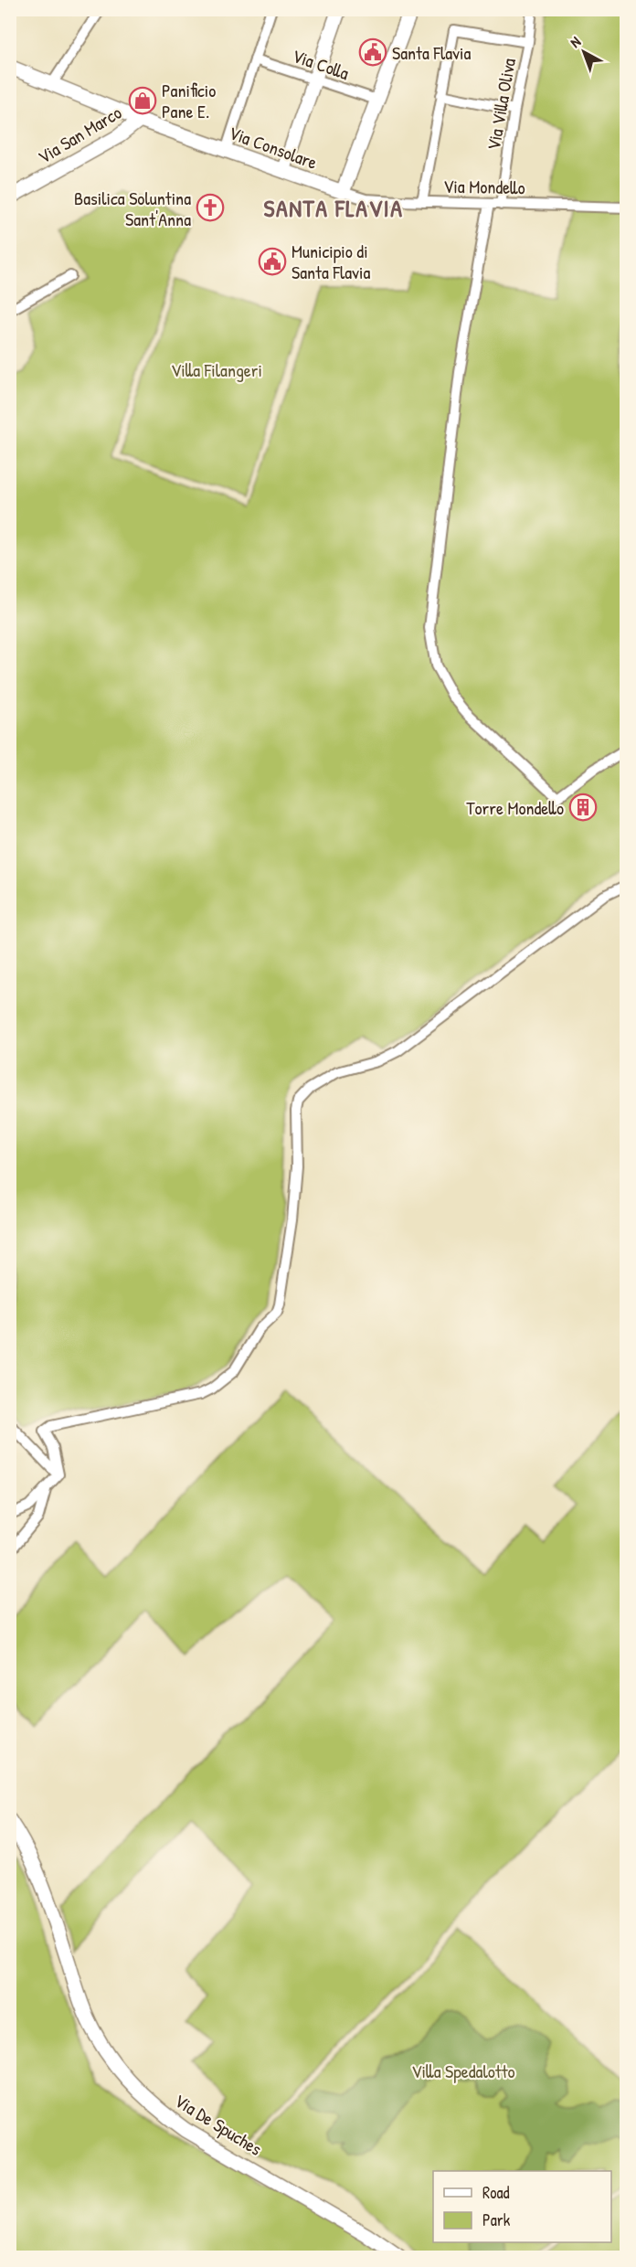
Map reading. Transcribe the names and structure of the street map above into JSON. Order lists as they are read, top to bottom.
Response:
{
  "streets": {
    "street": [
      "Via Colla",
      "Via Villa Oliva",
      "Via San Marco",
      "Via Consolare",
      "Via Mondello",
      "Via De Spuches"
    ]
  },
  "crossings": [
    ["Via Villa Oliva", "Via Mondello"],
    ["Via San Marco", "Via Consolare"],
    ["Via Consolare", "Via Mondello"]
  ],
  "districts": ["SANTA FLAVIA"],
  "parks": ["Villa Filangeri", "Villa Spedalotto"],
  "places": {
    "public building": ["Santa Flavia", "Municipio di Santa Flavia"],
    "shop": ["Panificio Pane E."],
    "church": ["Basilica Soluntina Sant'Anna"],
    "building": ["Torre Mondello"]
  },
  "legend": ["Road", "Park"],
  "north": "top left"
}
